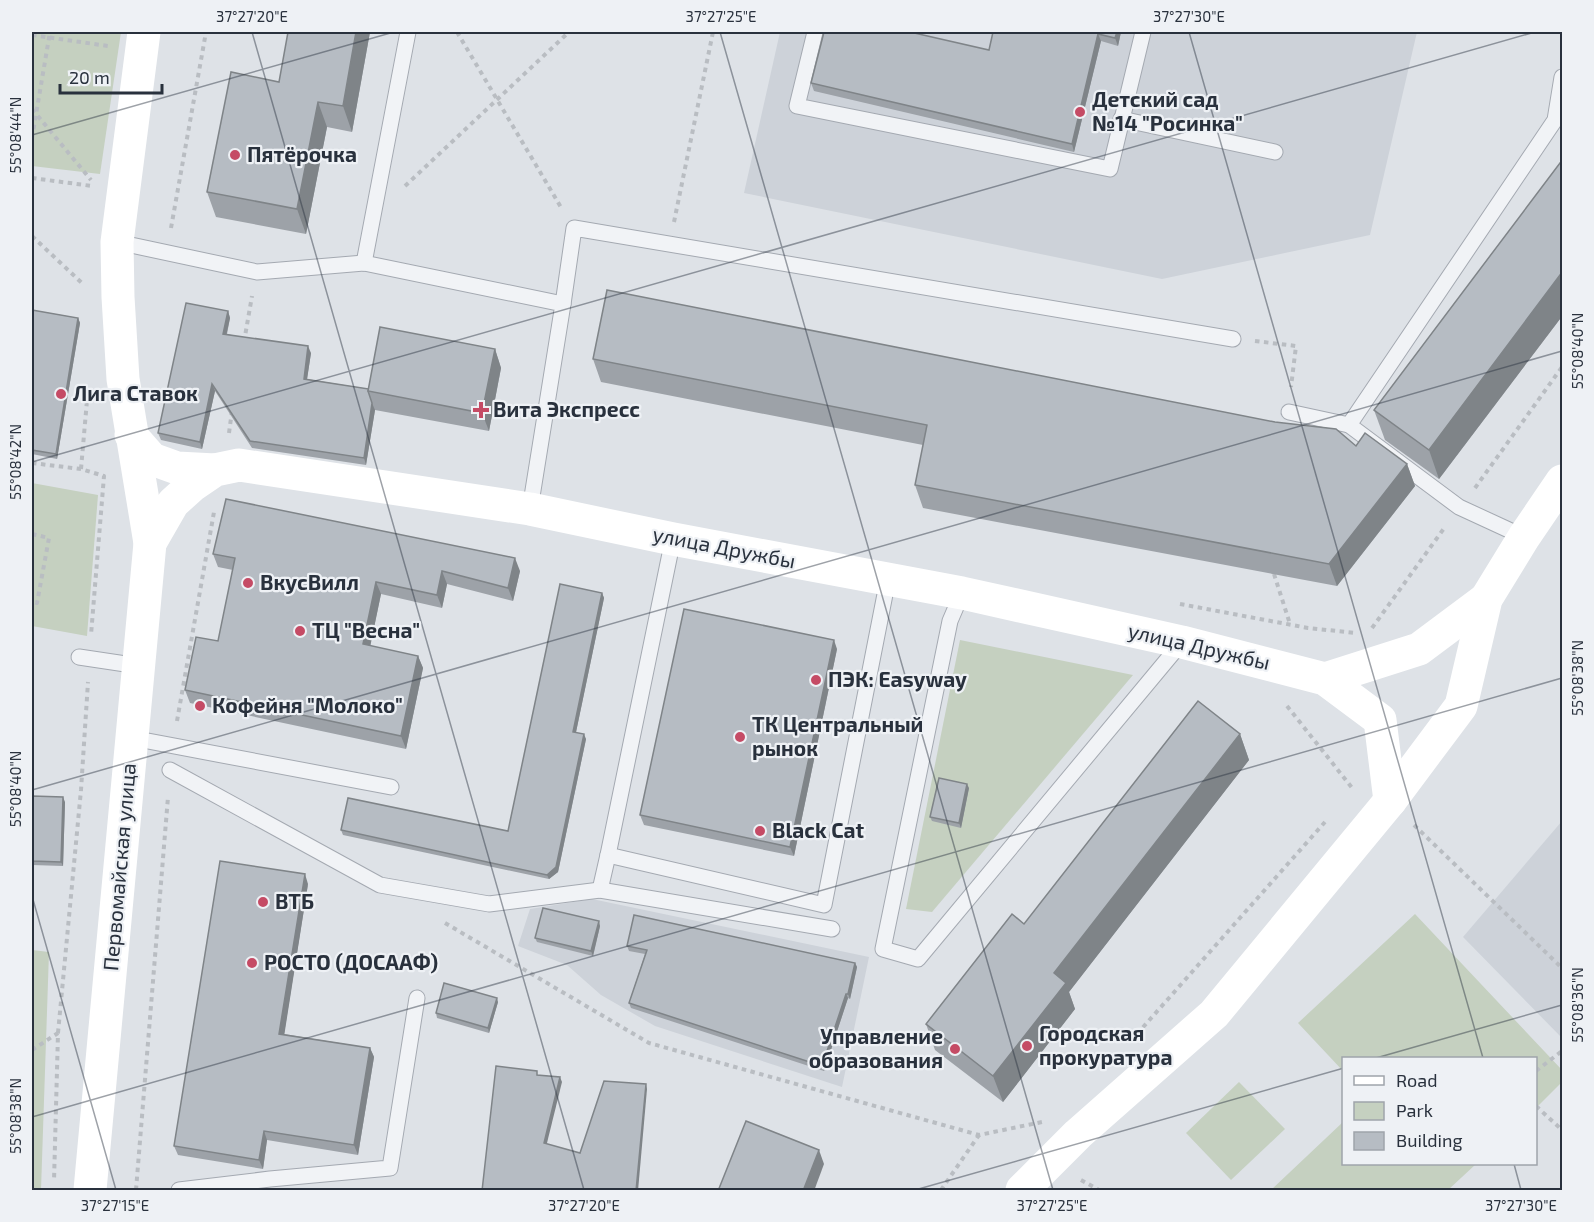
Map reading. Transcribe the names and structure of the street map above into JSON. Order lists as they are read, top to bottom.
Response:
{
  "streets": {
    "street": ["улица Дружбы", "Первомайская улица"]
  },
  "crossings": [
    ["улица Дружбы", "Первомайская улица"]
  ],
  "places": {
    "other": [
      "Детский сад №14 \"Росинка\"",
      "Пятёрочка",
      "Лига Ставок",
      "ВкусВилл",
      "ТЦ \"Весна\"",
      "ПЭК: Easyway",
      "Кофейня \"Молоко\"",
      "ТК Центральный рынок",
      "Black Cat",
      "ВТБ",
      "РОСТО (ДОСААФ)",
      "Городская прокуратура",
      "Управление образования"
    ],
    "health": ["Вита Экспресс"]
  },
  "legend": ["Road", "Park", "Building"],
  "scale_bar": "20 m",
  "coordinates": [
    "37°27'20\"E",
    "37°27'25\"E",
    "37°27'30\"E",
    "55°08'44\"N",
    "55°08'40\"N",
    "55°08'42\"N",
    "55°08'38\"N",
    "55°08'36\"N",
    "37°27'15\"E"
  ]
}
